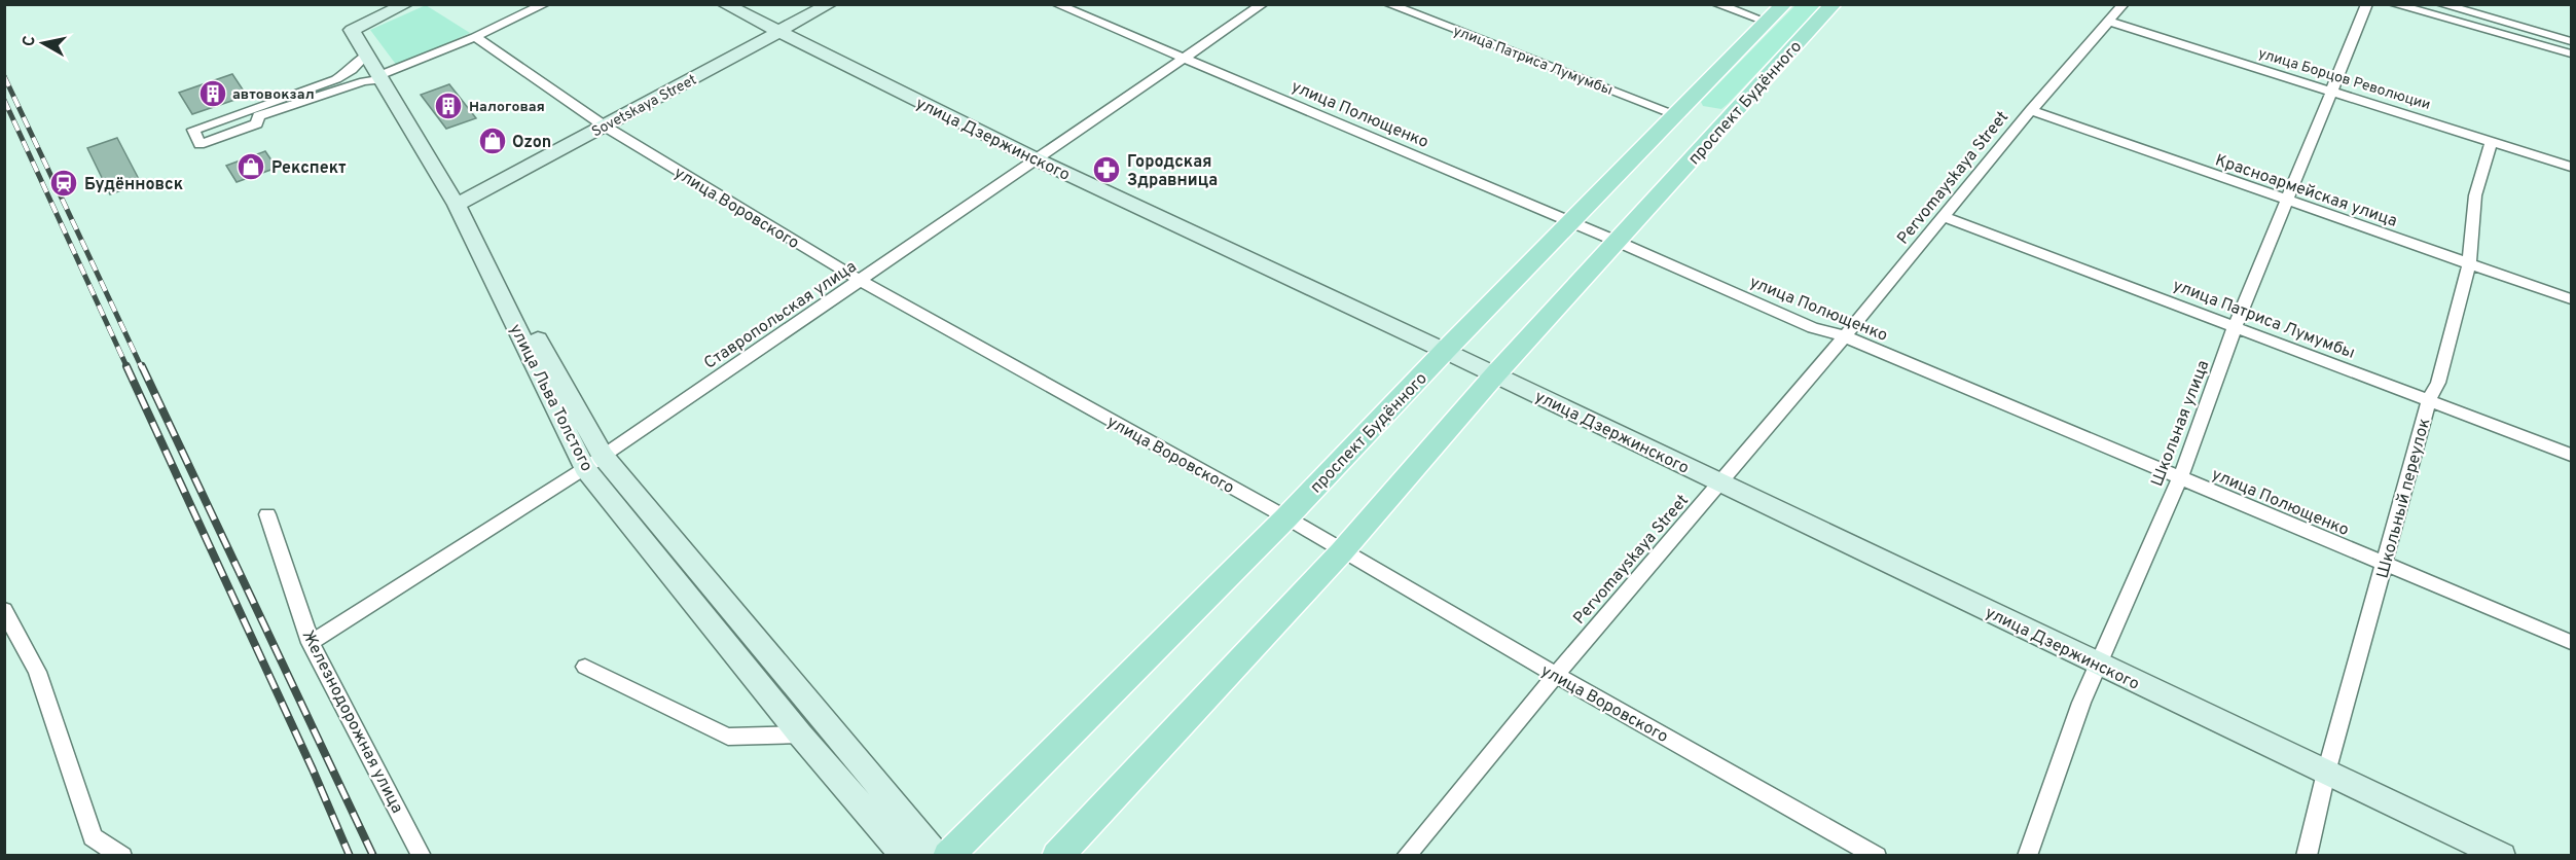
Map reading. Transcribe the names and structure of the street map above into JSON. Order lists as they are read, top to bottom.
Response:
{
  "streets": {
    "main road": ["проспект Будённого"],
    "street": [
      "улица Патриса Лумумбы",
      "улица Борцов Революции",
      "Sovetskaya Street",
      "улица Полющенко",
      "улица Дзержинского",
      "Pervomayskaya Street",
      "Красноармейская улица",
      "улица Воровского",
      "Ставропольская улица",
      "улица Льва Толстого",
      "Школьная улица",
      "Школьный переулок",
      "Железнодорожная улица"
    ]
  },
  "crossings": [
    ["улица Патриса Лумумбы", "проспект Будённого"],
    ["улица Патриса Лумумбы", "Pervomayskaya Street"],
    ["улица Патриса Лумумбы", "Школьная улица"],
    ["улица Патриса Лумумбы", "Школьный переулок"],
    ["улица Борцов Революции", "Pervomayskaya Street"],
    ["улица Борцов Революции", "Школьная улица"],
    ["улица Борцов Революции", "Школьный переулок"],
    ["проспект Будённого", "улица Полющенко"],
    ["проспект Будённого", "улица Дзержинского"],
    ["проспект Будённого", "улица Воровского"],
    ["Sovetskaya Street", "улица Дзержинского"],
    ["Sovetskaya Street", "улица Воровского"],
    ["Sovetskaya Street", "улица Льва Толстого"],
    ["улица Полющенко", "Pervomayskaya Street"],
    ["улица Полющенко", "Ставропольская улица"],
    ["улица Полющенко", "Школьная улица"],
    ["улица Полющенко", "Школьный переулок"],
    ["улица Дзержинского", "Pervomayskaya Street"],
    ["улица Дзержинского", "Ставропольская улица"],
    ["улица Дзержинского", "Школьная улица"],
    ["улица Дзержинского", "Школьный переулок"],
    ["Pervomayskaya Street", "Красноармейская улица"],
    ["Pervomayskaya Street", "улица Воровского"],
    ["Красноармейская улица", "Школьная улица"],
    ["Красноармейская улица", "Школьный переулок"],
    ["улица Воровского", "Ставропольская улица"],
    ["Ставропольская улица", "улица Льва Толстого"],
    ["Ставропольская улица", "Железнодорожная улица"]
  ],
  "places": {
    "building": ["автовокзал", "Налоговая"],
    "shop": ["Ozon", "Рекспект"],
    "pharmacy": ["Городская Здравница"],
    "station": ["Будённовск"]
  },
  "north": "left"
}
